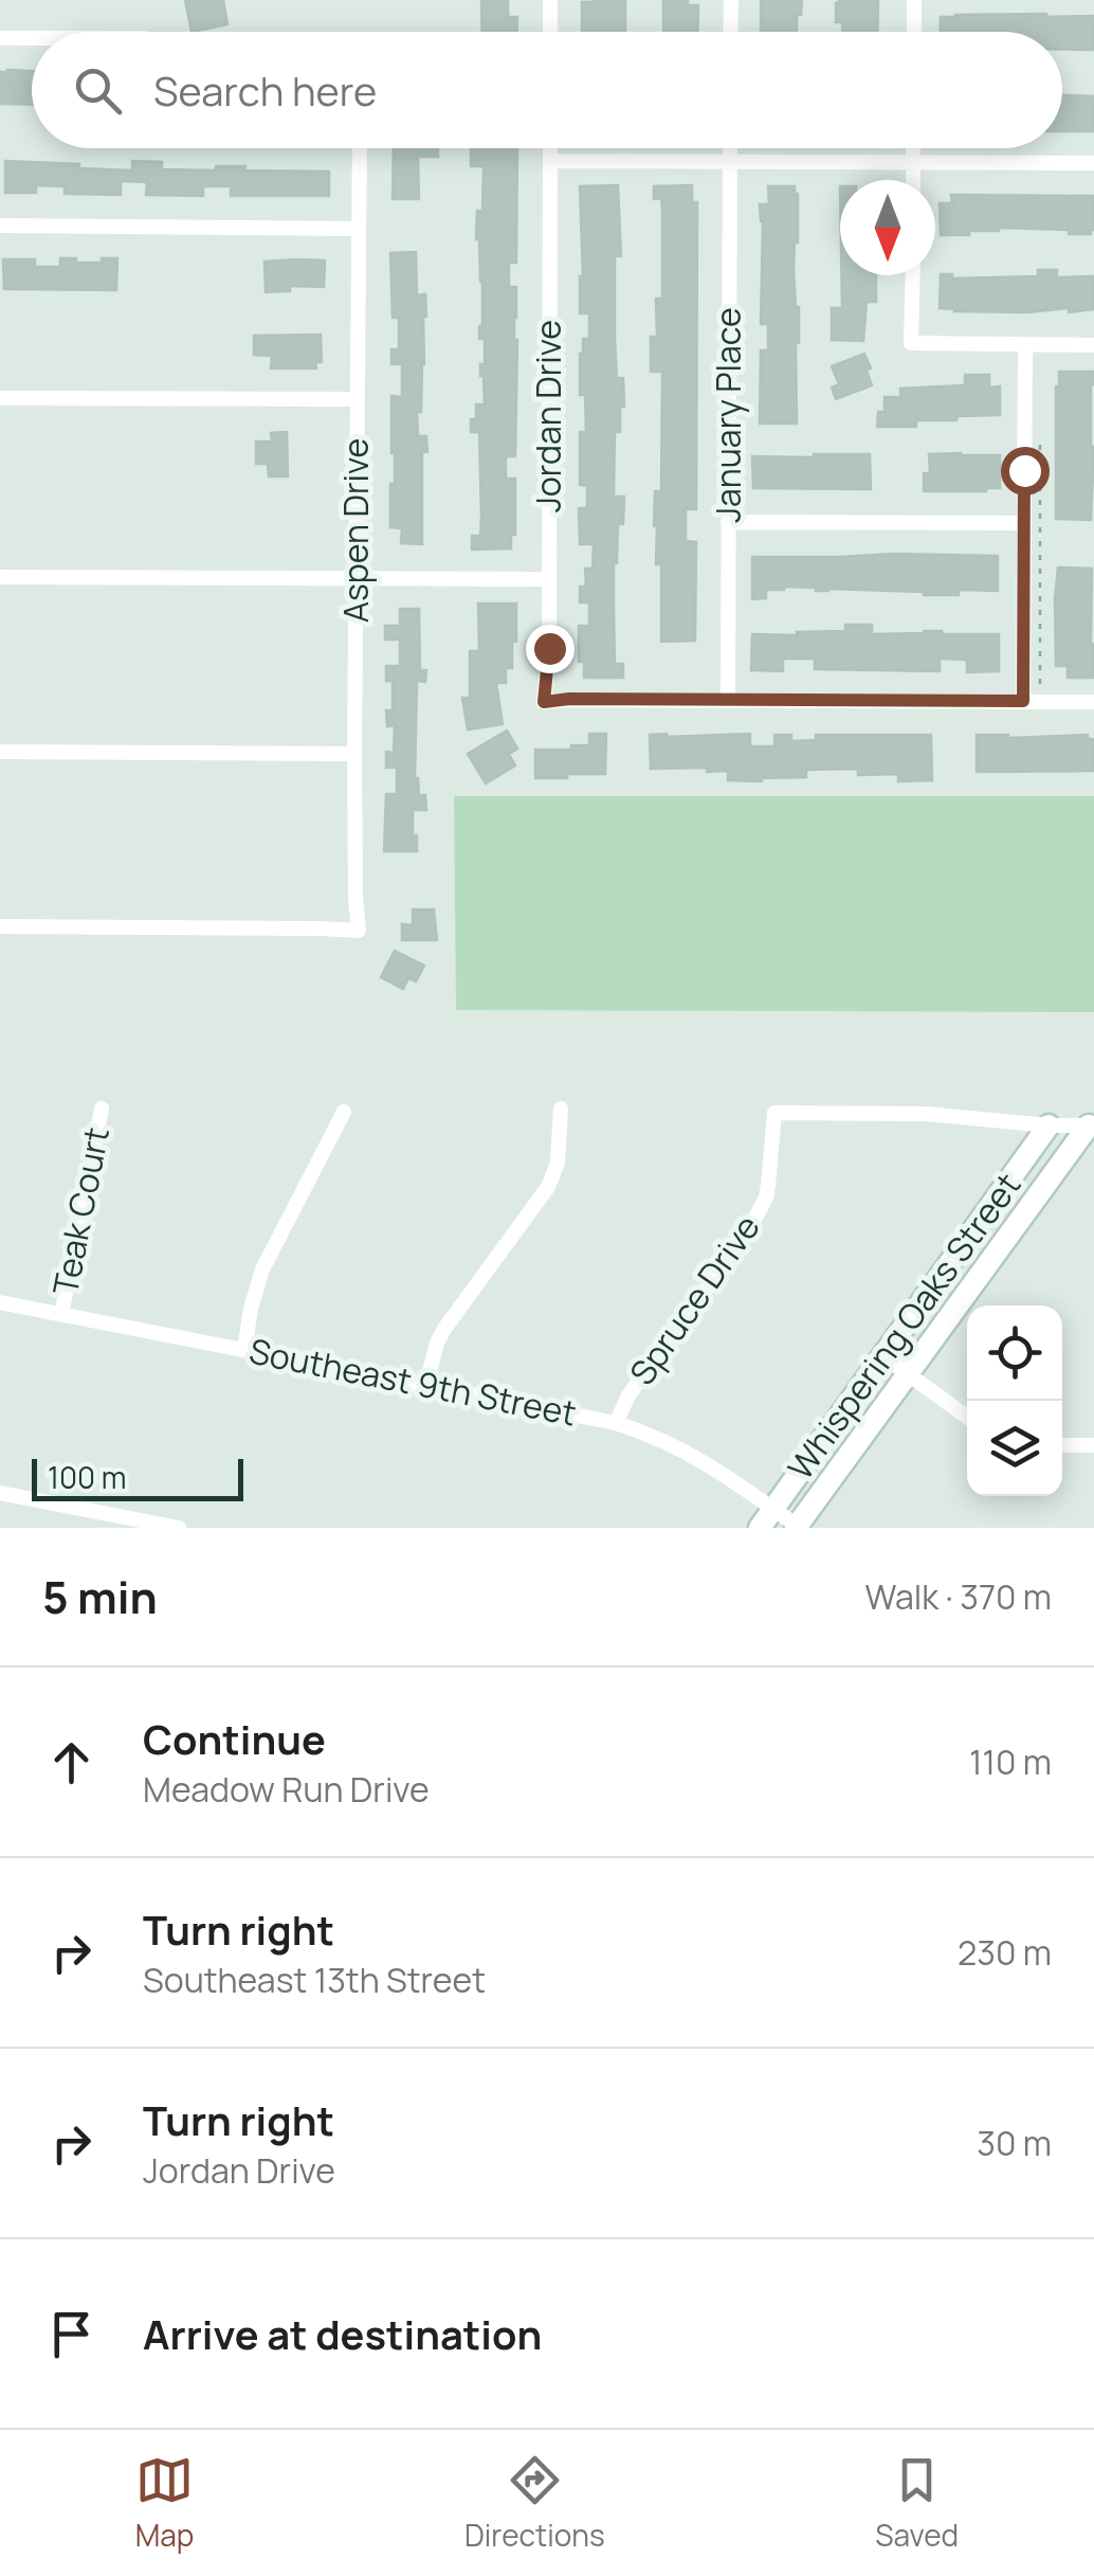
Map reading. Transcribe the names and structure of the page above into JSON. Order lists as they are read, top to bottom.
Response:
{
  "streets": {
    "street": [
      "January Place",
      "Jordan Drive",
      "Aspen Drive",
      "Teak Court",
      "Spruce Drive",
      "Whispering Oaks Street",
      "Southeast 9th Street"
    ]
  },
  "crossings": [
    ["January Place", "Jordan Drive"],
    ["Teak Court", "Southeast 9th Street"],
    ["Spruce Drive", "Whispering Oaks Street"],
    ["Spruce Drive", "Southeast 9th Street"],
    ["Whispering Oaks Street", "Southeast 9th Street"]
  ],
  "scale_bar": "100 m",
  "north": "bottom",
  "page": {
    "search": "Search here",
    "scale": "100 m",
    "heading": ["5 min", "Walk · 370 m"],
    "list": [
      ["Continue", "Meadow Run Drive", "110 m"],
      ["Turn right", "Southeast 13th Street", "230 m"],
      ["Turn right", "Jordan Drive", "30 m"],
      "Arrive at destination"
    ],
    "nav": ["Map", "Directions", "Saved"]
  }
}
